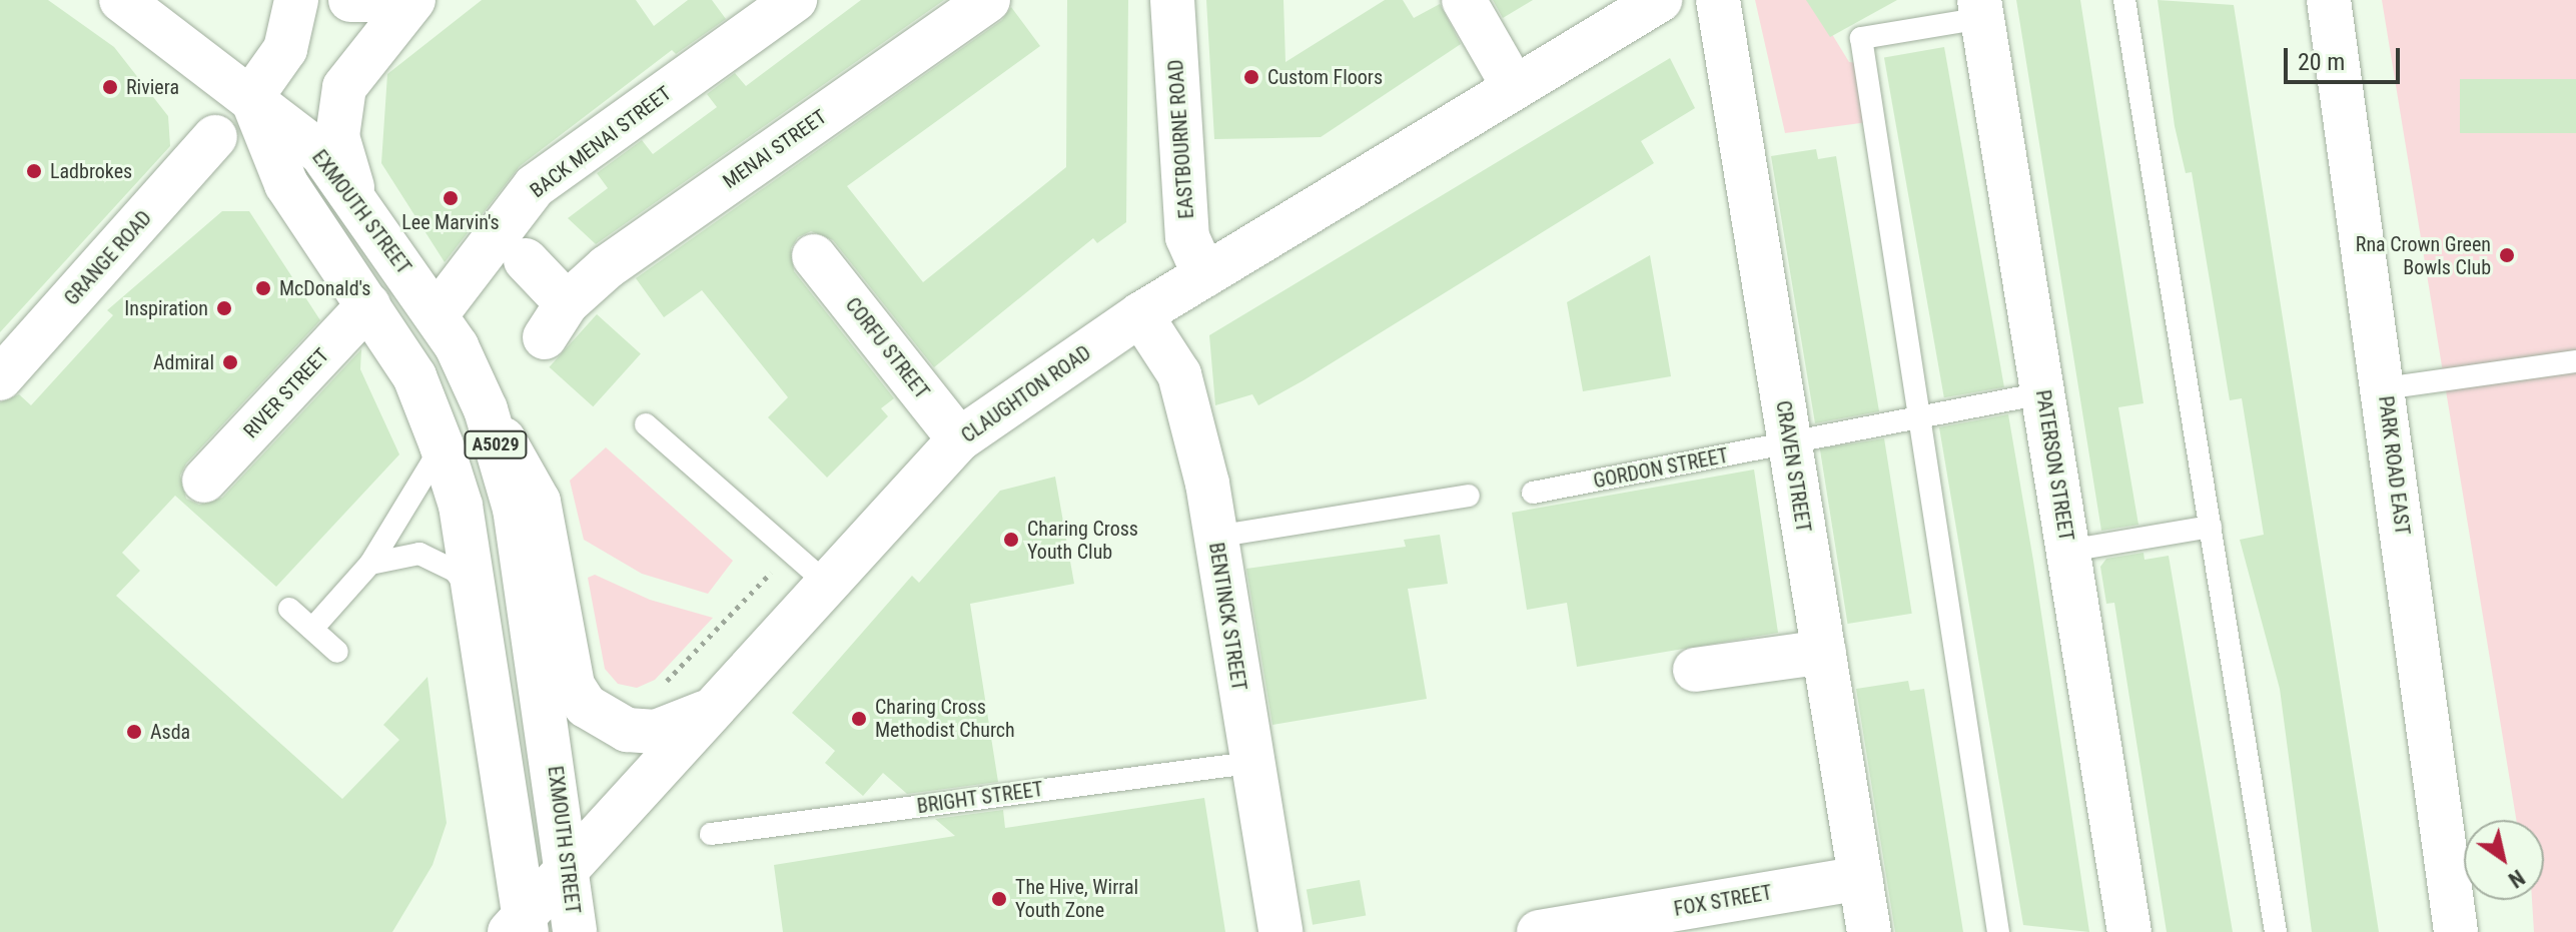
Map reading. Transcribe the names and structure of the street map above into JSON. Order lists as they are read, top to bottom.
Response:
{
  "streets": {
    "street": [
      "EASTBOURNE ROAD",
      "BACK MENAI STREET",
      "MENAI STREET",
      "EXMOUTH STREET",
      "GRANGE ROAD",
      "CORFU STREET",
      "RIVER STREET",
      "CLAUGHTON ROAD",
      "A5029",
      "PATERSON STREET",
      "PARK ROAD EAST",
      "CRAVEN STREET",
      "BENTINCK STREET",
      "FOX STREET"
    ],
    "lane": ["GORDON STREET", "BRIGHT STREET"]
  },
  "crossings": [
    ["EASTBOURNE ROAD", "CLAUGHTON ROAD"],
    ["BACK MENAI STREET", "EXMOUTH STREET"],
    ["EXMOUTH STREET", "RIVER STREET"],
    ["EXMOUTH STREET", "CLAUGHTON ROAD"],
    ["EXMOUTH STREET", "A5029"],
    ["CORFU STREET", "CLAUGHTON ROAD"],
    ["CLAUGHTON ROAD", "BENTINCK STREET"],
    ["PATERSON STREET", "GORDON STREET"],
    ["CRAVEN STREET", "GORDON STREET"],
    ["CRAVEN STREET", "FOX STREET"],
    ["BENTINCK STREET", "BRIGHT STREET"]
  ],
  "places": [
    "Custom Floors",
    "Riviera",
    "Ladbrokes",
    "Lee Marvin's",
    "Rna Crown Green Bowls Club",
    "McDonald's",
    "Inspiration",
    "Admiral",
    "Charing Cross Youth Club",
    "Charing Cross Methodist Church",
    "Asda",
    "The Hive, Wirral Youth Zone"
  ],
  "scale_bar": "20 m",
  "north": "bottom right"
}
